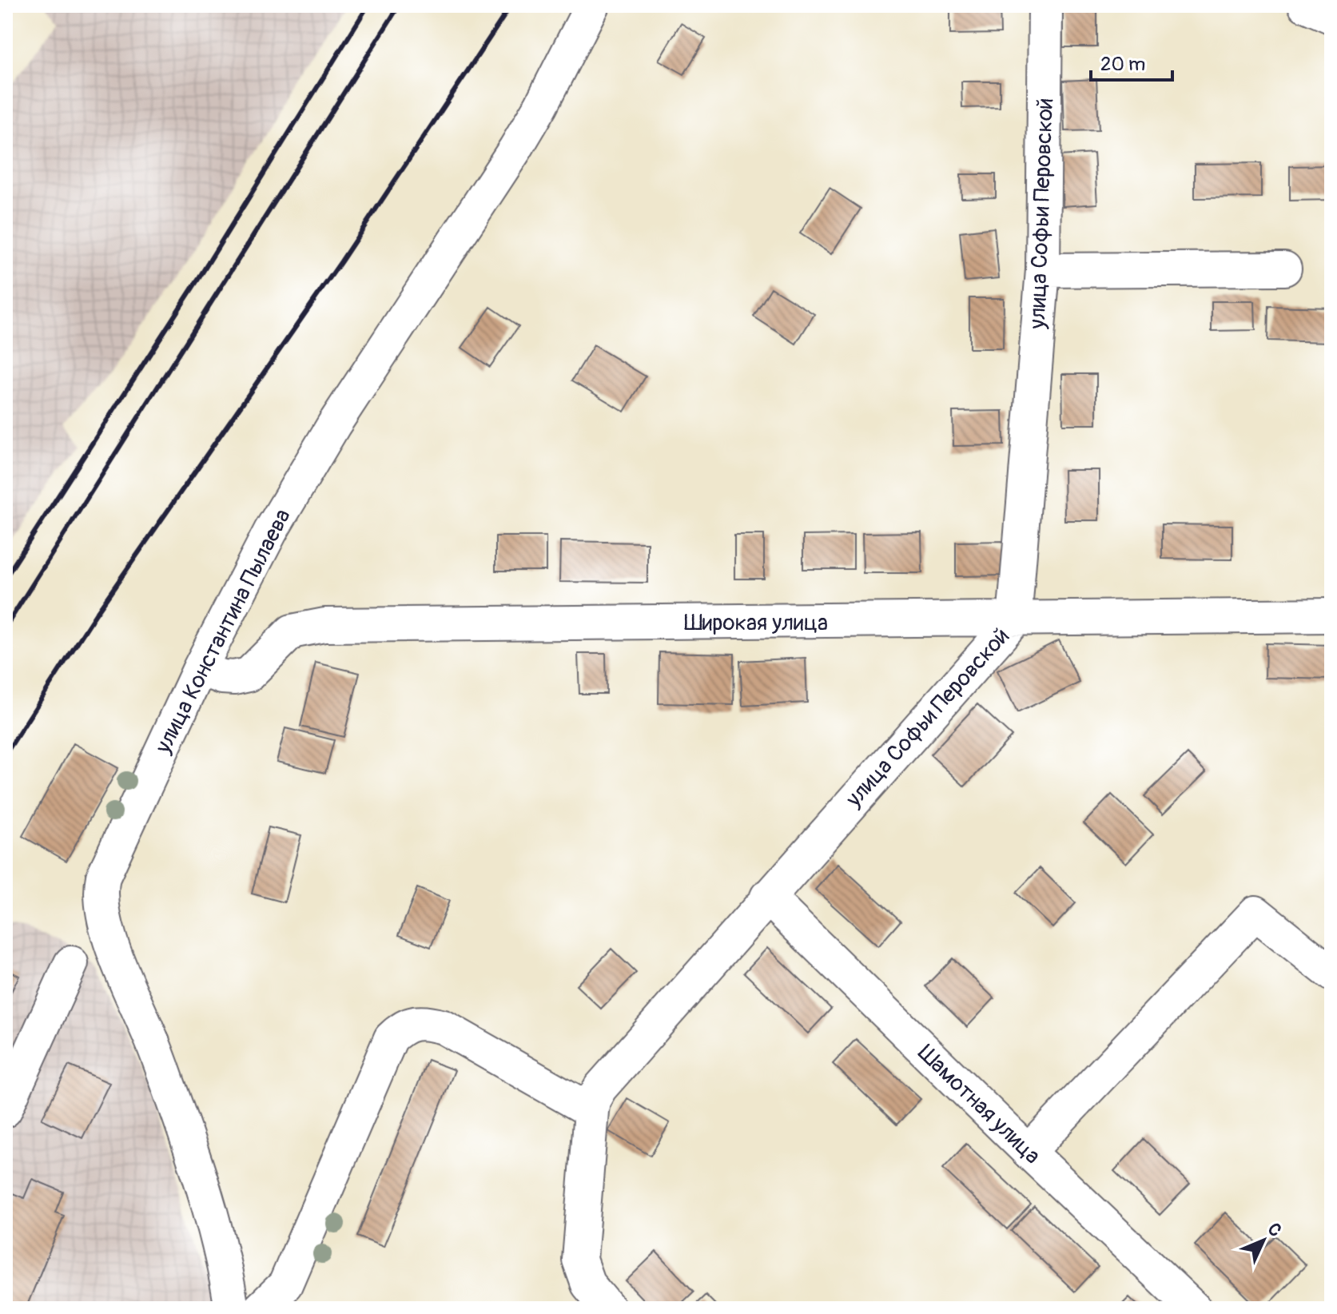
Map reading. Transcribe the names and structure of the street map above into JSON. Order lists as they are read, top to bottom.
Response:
{
  "streets": {
    "street": [
      "улица Софьи Перовской",
      "Широкая улица",
      "улица Константина Пылаева",
      "Шамотная улица"
    ]
  },
  "crossings": [
    ["улица Софьи Перовской", "Широкая улица"],
    ["улица Софьи Перовской", "Шамотная улица"],
    ["Широкая улица", "улица Константина Пылаева"]
  ],
  "scale_bar": "20 m",
  "north": "top right"
}
